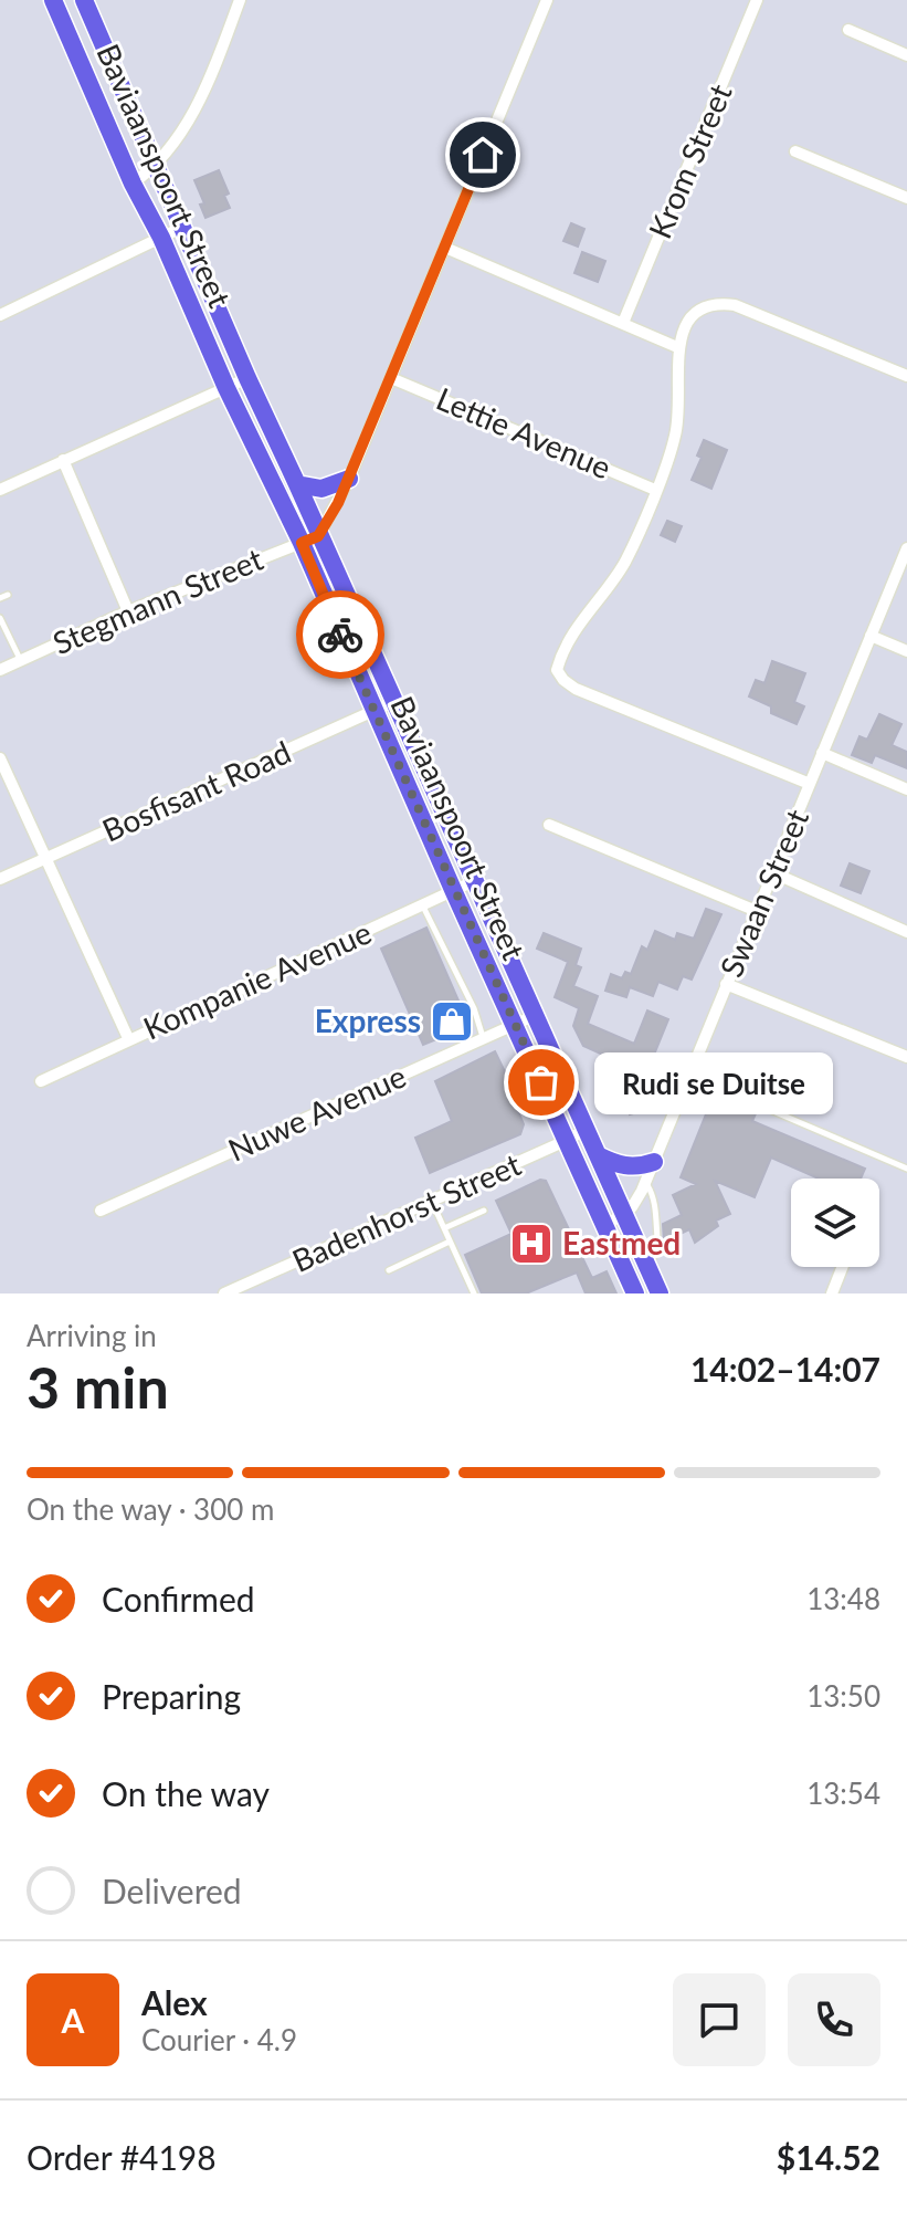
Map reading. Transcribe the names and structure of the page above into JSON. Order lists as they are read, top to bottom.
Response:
{
  "streets": {
    "main road": ["Baviaanspoort Street"],
    "street": [
      "Krom Street",
      "Lettie Avenue",
      "Stegmann Street",
      "Bosfisant Road",
      "Swaan Street",
      "Kompanie Avenue",
      "Nuwe Avenue",
      "Badenhorst Street"
    ]
  },
  "crossings": [
    ["Baviaanspoort Street", "Stegmann Street"],
    ["Baviaanspoort Street", "Bosfisant Road"],
    ["Baviaanspoort Street", "Swaan Street"],
    ["Baviaanspoort Street", "Kompanie Avenue"],
    ["Baviaanspoort Street", "Nuwe Avenue"],
    ["Baviaanspoort Street", "Badenhorst Street"]
  ],
  "places": {
    "shop": ["Express"],
    "other": ["Rudi se Duitse"],
    "hospital": ["Eastmed"]
  },
  "page": {
    "bubble": "Rudi se Duitse",
    "heading": ["3 min", "Arriving in", "14:02–14:07"],
    "panel": [
      "Alex",
      "Courier · 4.9",
      "Order #4198",
      "$14.52"
    ],
    "bar": "On the way · 300 m",
    "list": [
      ["Confirmed", "13:48"],
      ["Preparing", "13:50"],
      ["On the way", "13:54"],
      "Delivered"
    ],
    "round": "A"
  }
}
